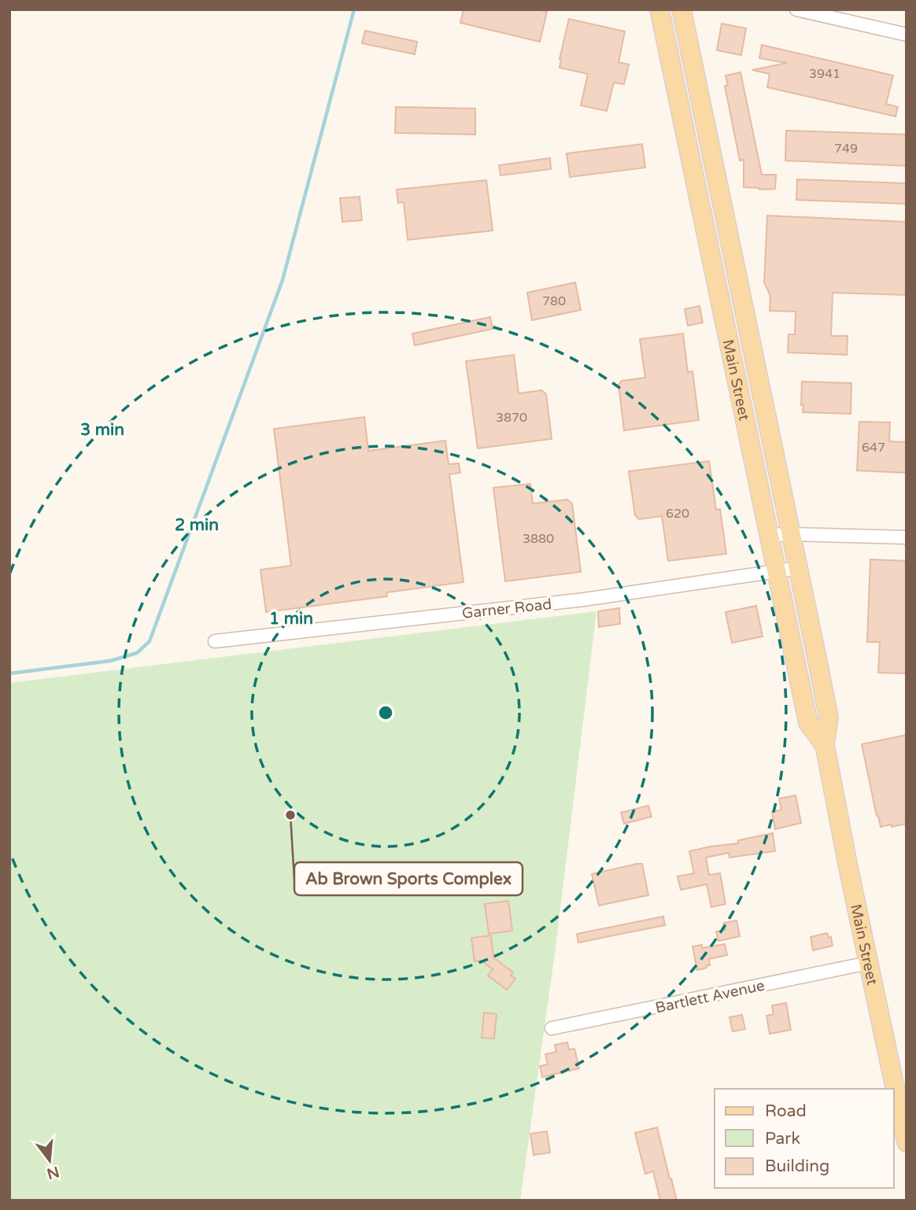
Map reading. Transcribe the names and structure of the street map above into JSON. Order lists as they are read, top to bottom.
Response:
{
  "streets": {
    "main road": ["Main Street"],
    "street": ["Garner Road", "Bartlett Avenue"]
  },
  "crossings": [
    ["Main Street", "Garner Road"],
    ["Main Street", "Bartlett Avenue"]
  ],
  "places": ["Ab Brown Sports Complex"],
  "house_numbers": [
    "3941",
    "749",
    "780",
    "3870",
    "647",
    "620",
    "3880"
  ],
  "legend": ["Road", "Park", "Building"],
  "north": "bottom",
  "rings": ["3 min", "2 min", "1 min"]
}
